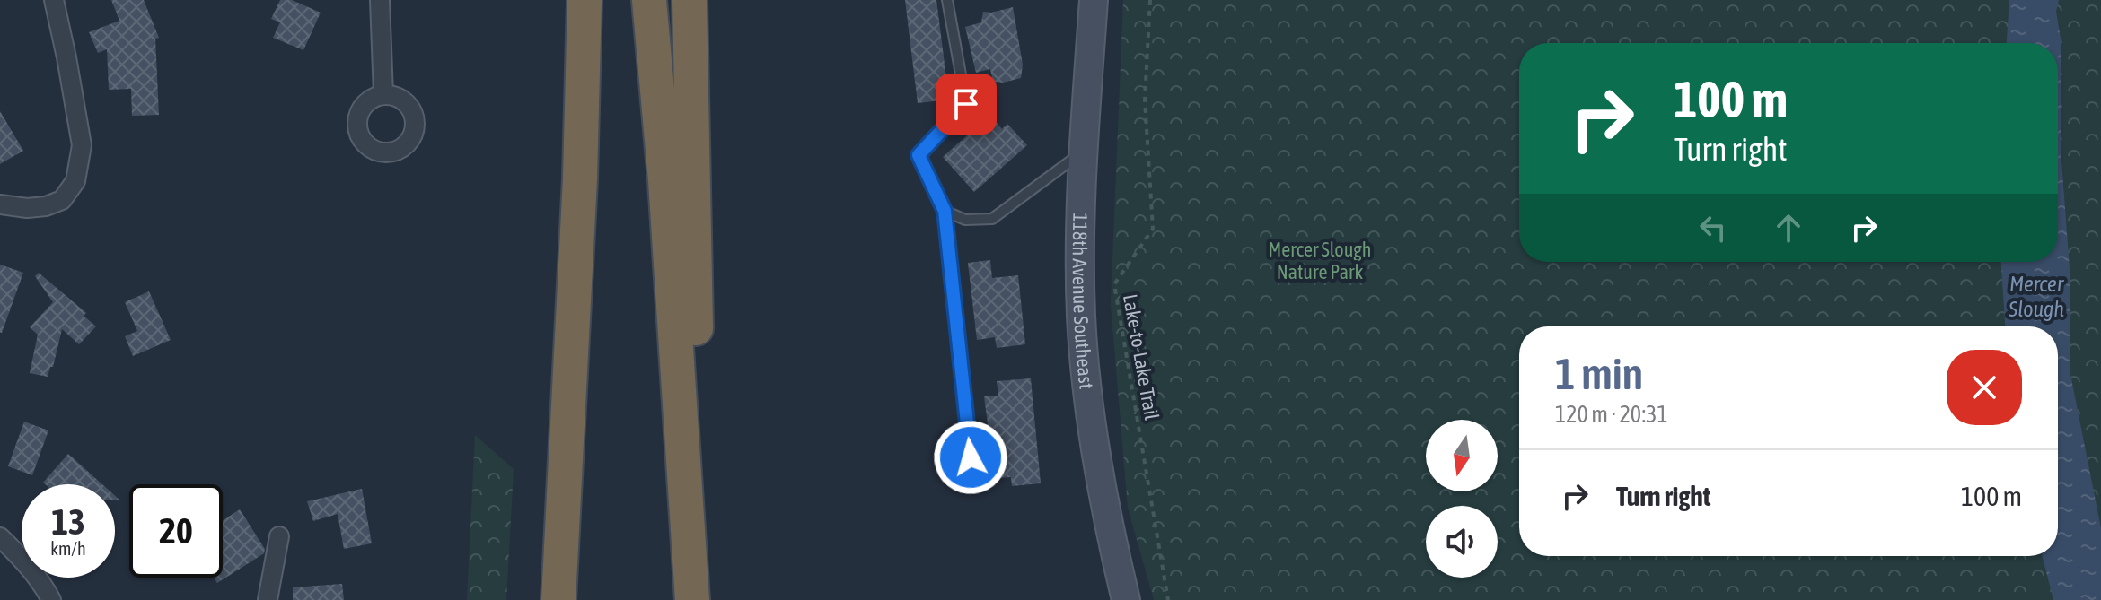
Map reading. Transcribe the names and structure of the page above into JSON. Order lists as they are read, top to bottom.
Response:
{
  "streets": {
    "street": ["118th Avenue Southeast"],
    "path": ["Lake-to-Lake Trail"]
  },
  "water": ["Mercer Slough"],
  "parks": ["Mercer Slough Nature Park"],
  "north": "bottom",
  "page": {
    "turn": ["100 m", "Turn right"],
    "heading": ["1 min", "120 m · 20:31"],
    "list": [
      {
        "name": "Turn right",
        "value": "100 m"
      }
    ],
    "speed": "13 km/h",
    "limit": "20"
  }
}
